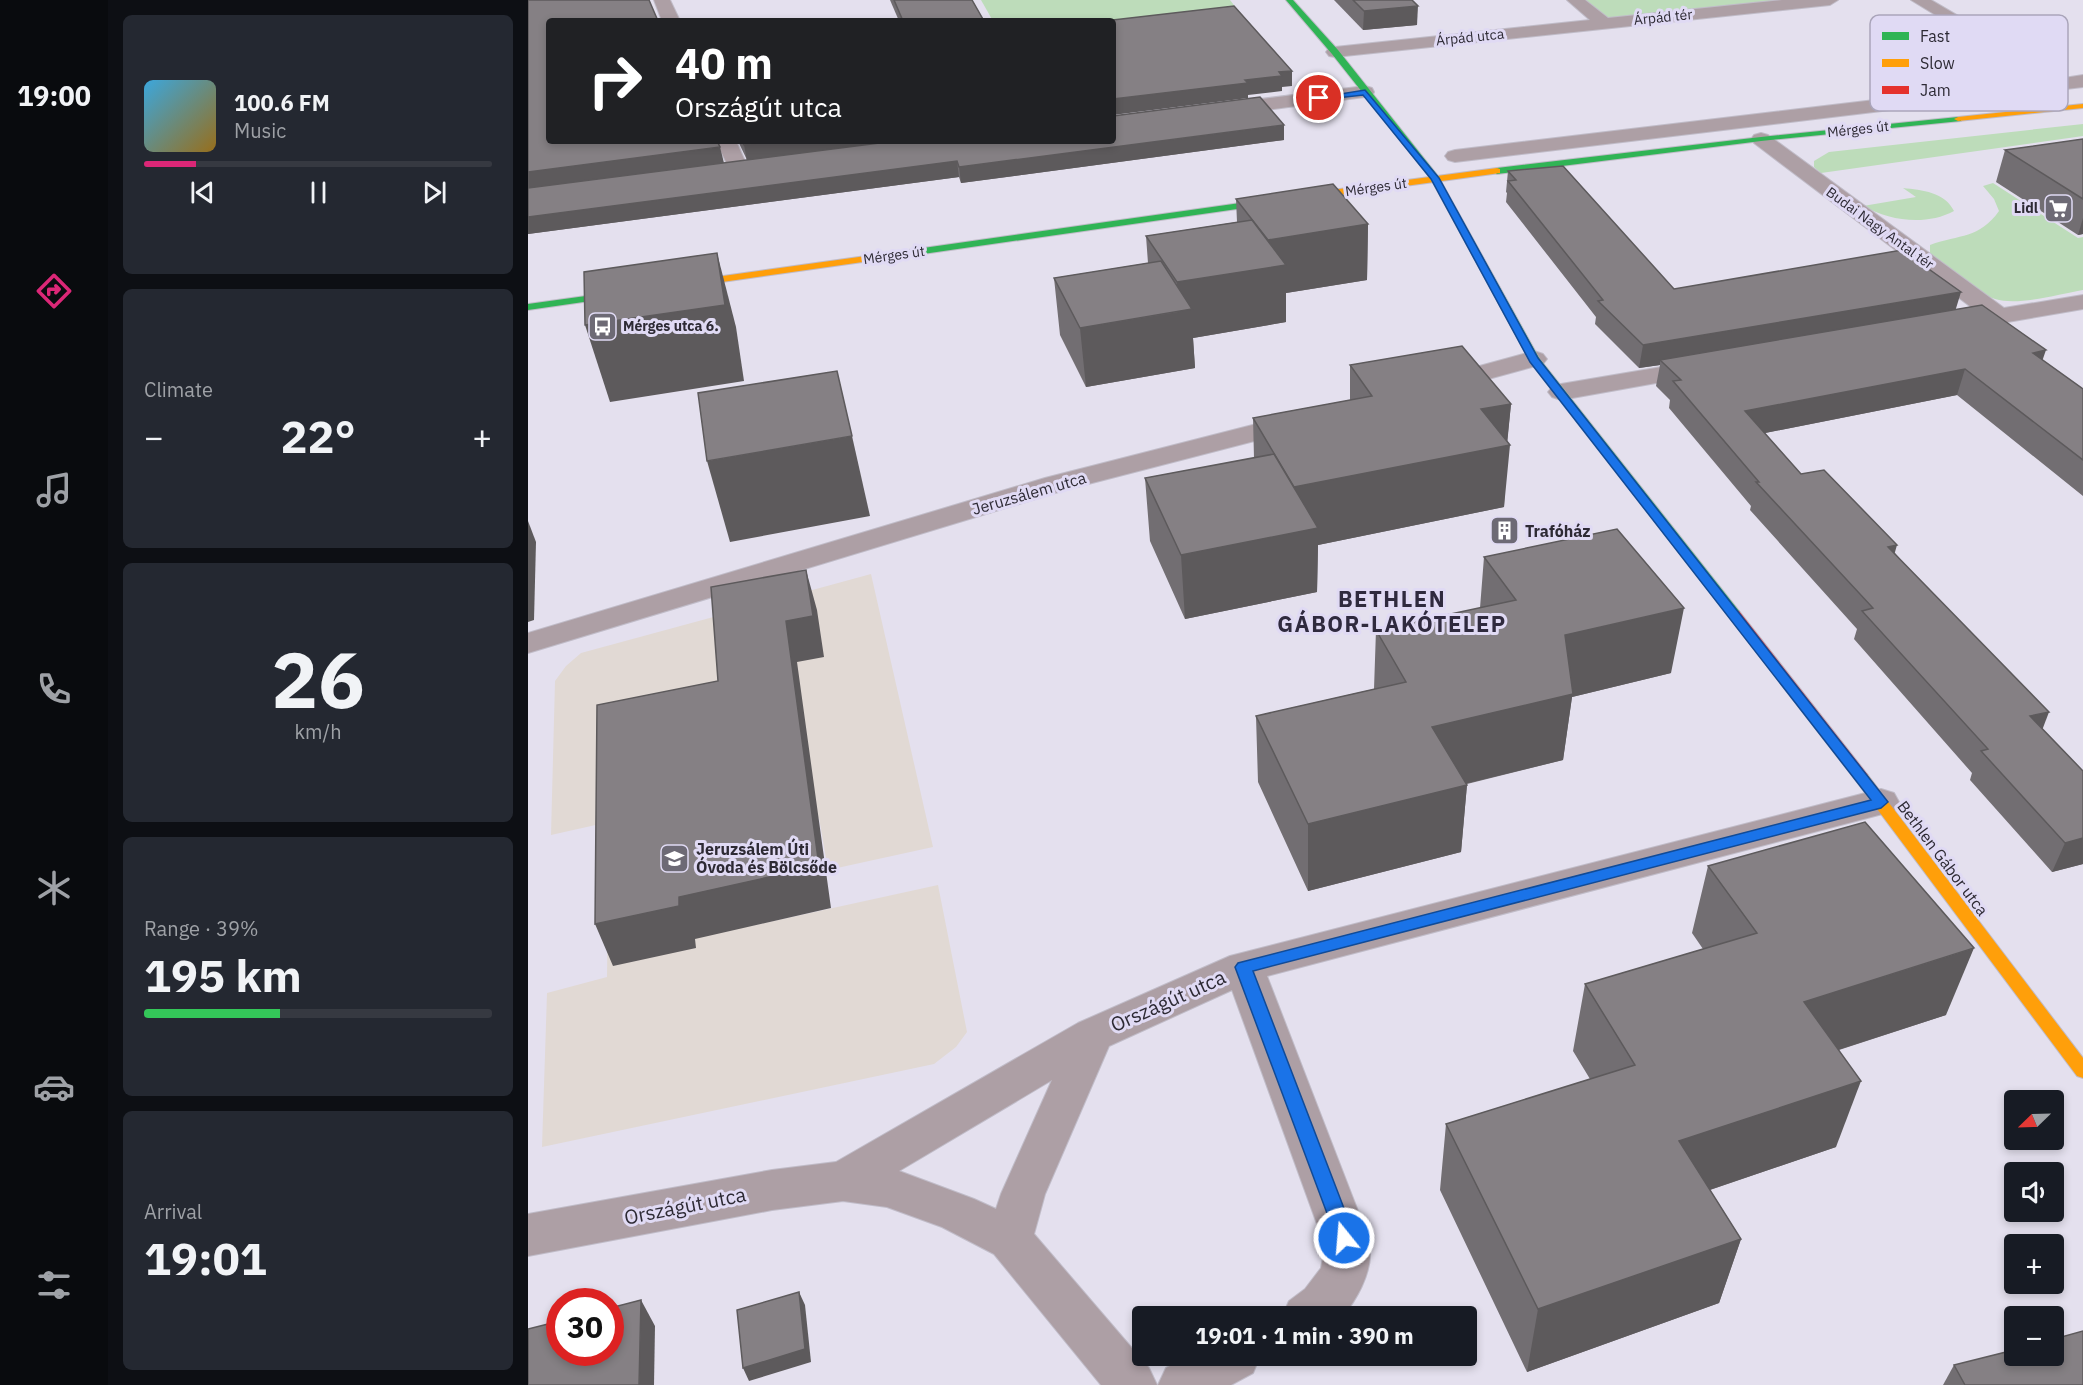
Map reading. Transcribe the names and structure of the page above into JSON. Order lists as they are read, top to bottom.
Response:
{
  "streets": {
    "street": [
      "Árpád tér",
      "Árpád utca",
      "Mérges út",
      "Budai Nagy Antal tér",
      "Jeruzsálem utca",
      "Bethlen Gábor utca",
      "Országút utca"
    ]
  },
  "crossings": [
    ["Árpád tér", "Árpád utca"],
    ["Árpád utca", "Bethlen Gábor utca"],
    ["Mérges út", "Budai Nagy Antal tér"],
    ["Mérges út", "Bethlen Gábor utca"],
    ["Bethlen Gábor utca", "Országút utca"]
  ],
  "districts": ["BETHLEN GÁBOR-LAKÓTELEP"],
  "places": {
    "supermarket": ["Lidl"],
    "bus stop": ["Mérges utca 6."],
    "building": ["Trafóház"],
    "school or university": ["Jeruzsálem Úti Óvoda és Bölcsőde"]
  },
  "legend": ["Fast", "Slow", "Jam"],
  "north": "bottom left",
  "page": {
    "tabs": "19:00",
    "turn": ["40 m", "Országút utca"],
    "song": ["100.6 FM", "Music"],
    "tile": [
      "Climate",
      ["26", "km/h"],
      ["Range · 39%", "195 km"],
      ["Arrival", "19:01"]
    ],
    "heat": ["−", "22°", "+"],
    "map_buttons": ["+", "−"],
    "limit": "30",
    "trip": "19:01 · 1 min · 390 m"
  }
}
